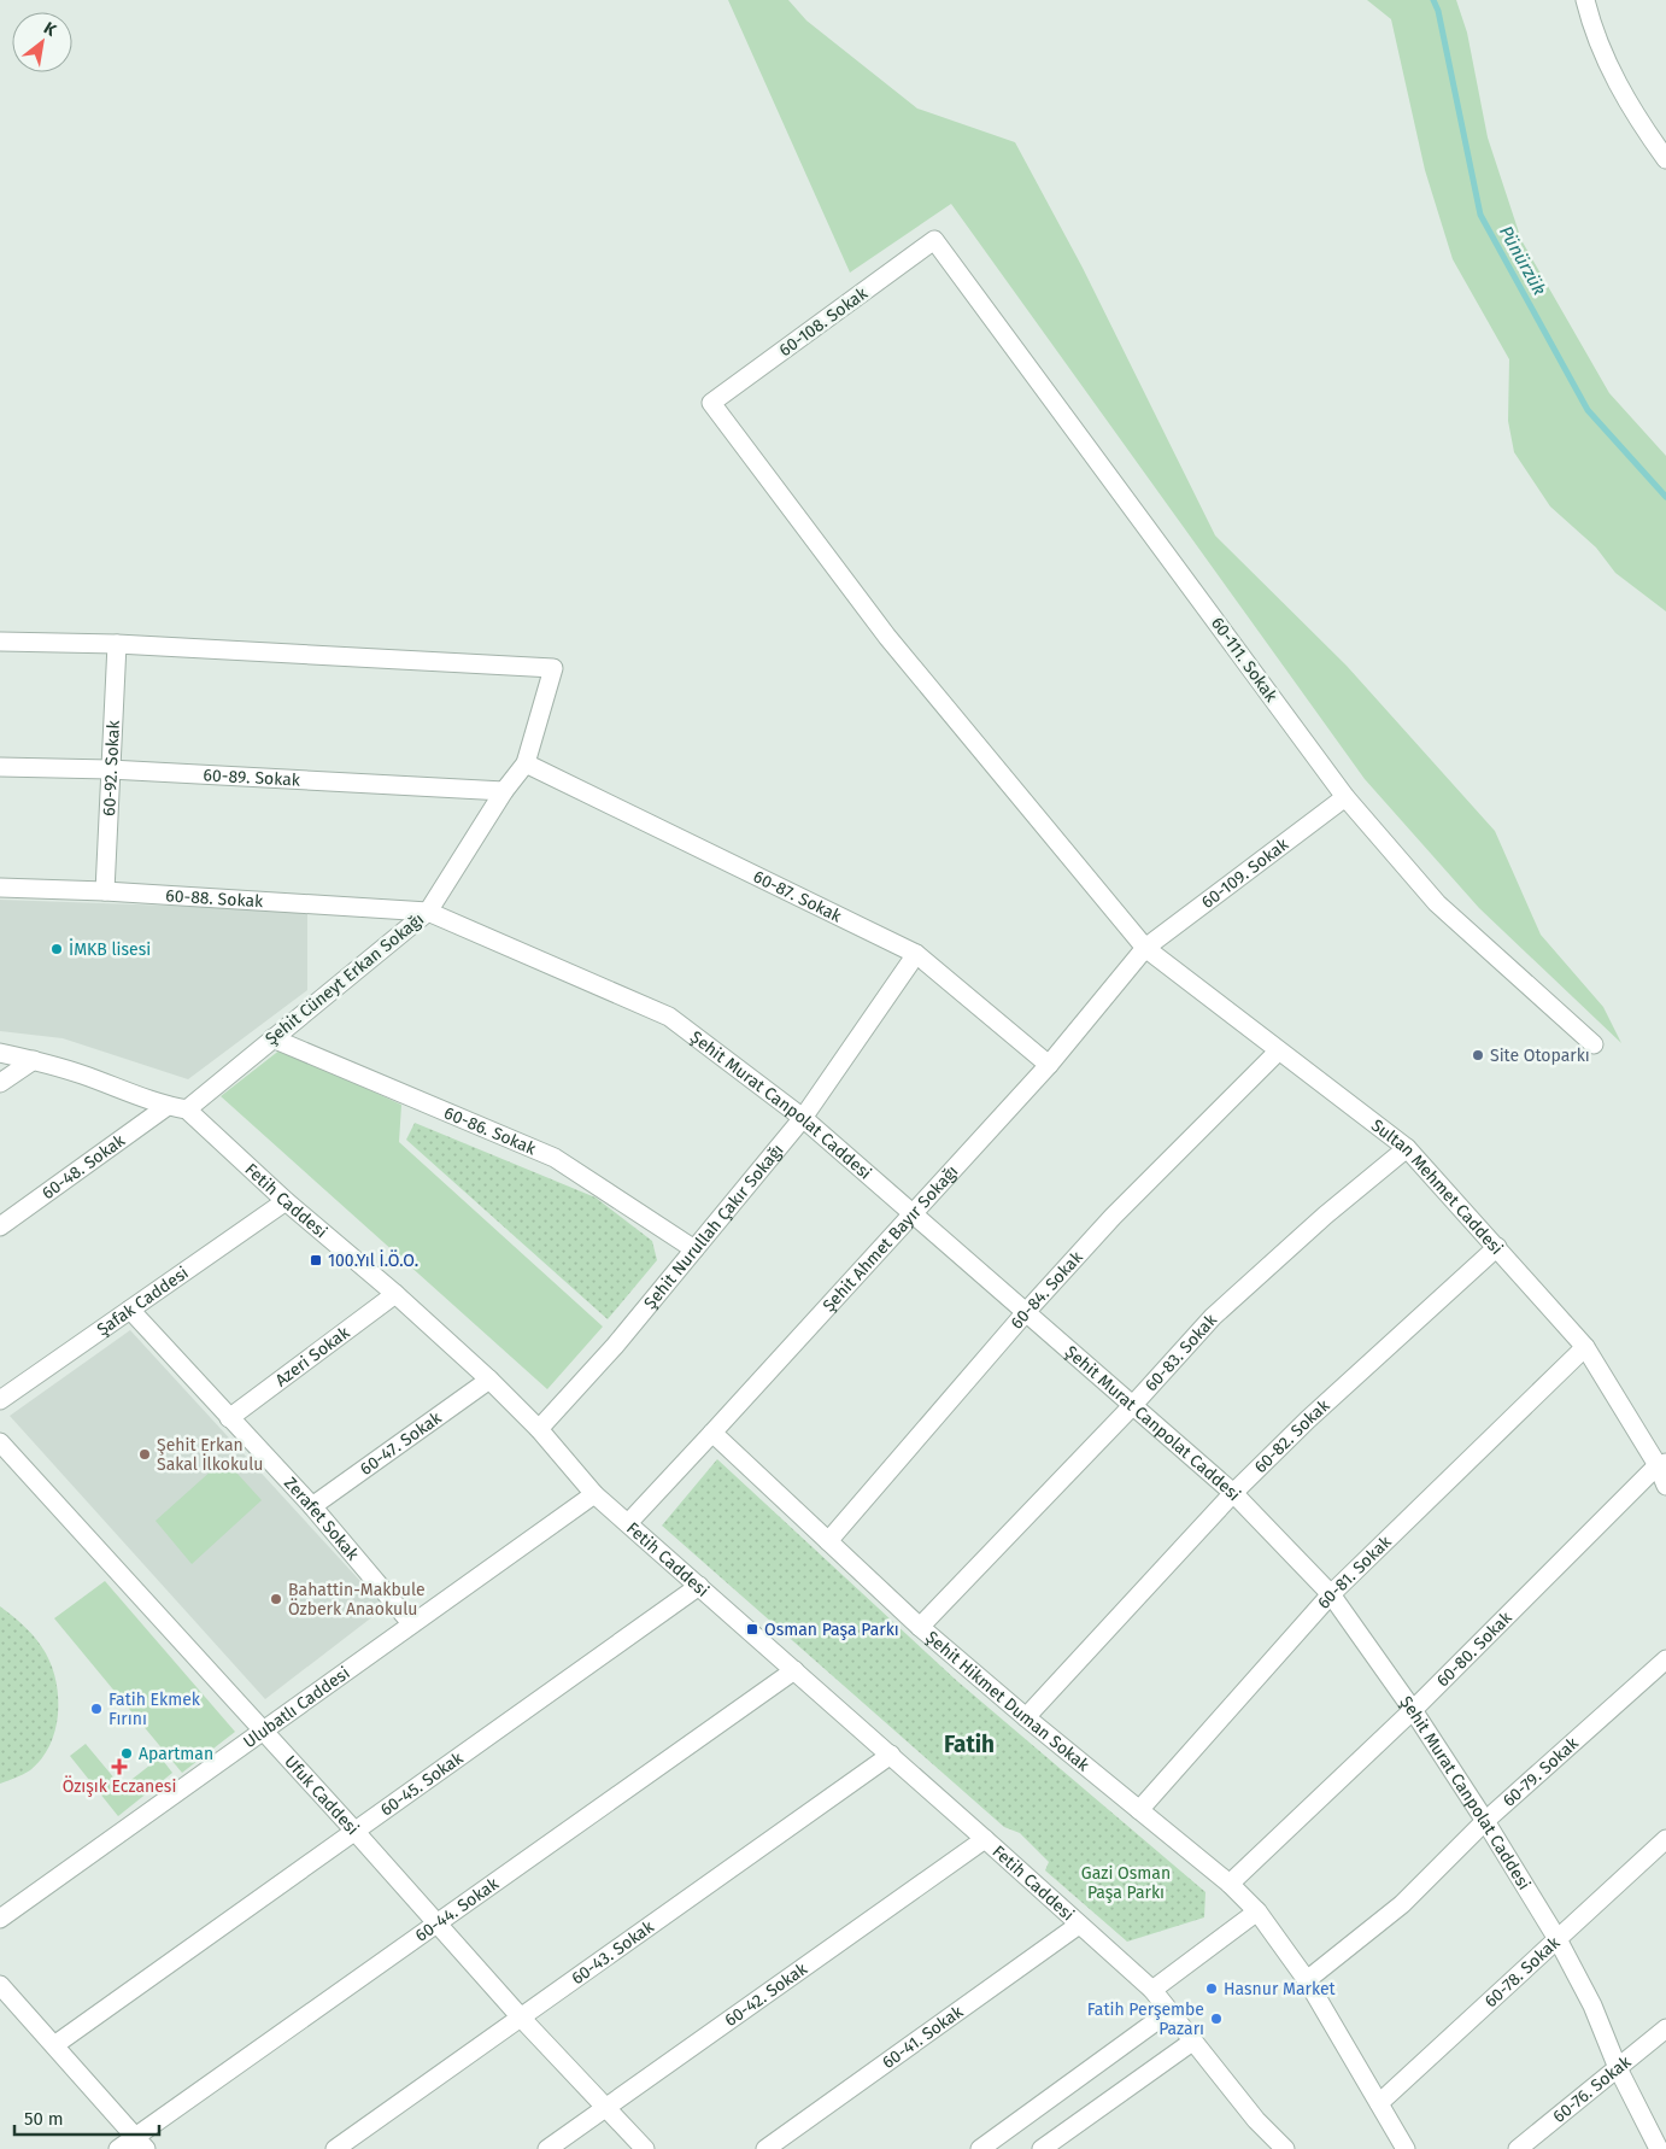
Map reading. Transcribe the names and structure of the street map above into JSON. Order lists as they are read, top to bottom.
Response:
{
  "streets": {
    "street": [
      "60-108. Sokak",
      "60-111. Sokak",
      "60-92. Sokak",
      "60-89. Sokak",
      "60-109. Sokak",
      "60-87. Sokak",
      "60-88. Sokak",
      "Şehit Cüneyt Erkan Sokağı",
      "Şehit Murat Canpolat Caddesi",
      "60-86. Sokak",
      "60-48. Sokak",
      "Sultan Mehmet Caddesi",
      "Fetih Caddesi",
      "Şehit Nurullah Çakır Sokağı",
      "Şehit Ahmet Bayır Sokağı",
      "60-84. Sokak",
      "Şafak Caddesi",
      "60-83. Sokak",
      "Azeri Sokak",
      "60-82. Sokak",
      "60-47. Sokak",
      "Zerafet Sokak",
      "60-81. Sokak",
      "60-80. Sokak",
      "Şehit Hikmet Duman Sokak",
      "Ulubatlı Caddesi",
      "60-79. Sokak",
      "60-45. Sokak",
      "Ufuk Caddesi",
      "60-44. Sokak",
      "60-43. Sokak",
      "60-78. Sokak",
      "60-42. Sokak",
      "60-41. Sokak",
      "60-76. Sokak"
    ]
  },
  "crossings": [
    ["60-108. Sokak", "60-111. Sokak"],
    ["60-108. Sokak", "Sultan Mehmet Caddesi"],
    ["60-111. Sokak", "60-109. Sokak"],
    ["60-92. Sokak", "60-89. Sokak"],
    ["60-92. Sokak", "60-88. Sokak"],
    ["60-92. Sokak", "Şehit Cüneyt Erkan Sokağı"],
    ["60-89. Sokak", "Şehit Cüneyt Erkan Sokağı"],
    ["60-109. Sokak", "Sultan Mehmet Caddesi"],
    ["60-109. Sokak", "Şehit Ahmet Bayır Sokağı"],
    ["60-87. Sokak", "Şehit Cüneyt Erkan Sokağı"],
    ["60-87. Sokak", "Şehit Nurullah Çakır Sokağı"],
    ["60-87. Sokak", "Şehit Ahmet Bayır Sokağı"],
    ["60-88. Sokak", "Şehit Cüneyt Erkan Sokağı"],
    ["60-88. Sokak", "Şehit Murat Canpolat Caddesi"],
    ["Şehit Cüneyt Erkan Sokağı", "Şehit Murat Canpolat Caddesi"],
    ["Şehit Cüneyt Erkan Sokağı", "60-86. Sokak"],
    ["Şehit Cüneyt Erkan Sokağı", "Fetih Caddesi"],
    ["Şehit Murat Canpolat Caddesi", "Şehit Nurullah Çakır Sokağı"],
    ["Şehit Murat Canpolat Caddesi", "Şehit Ahmet Bayır Sokağı"],
    ["Şehit Murat Canpolat Caddesi", "60-84. Sokak"],
    ["Şehit Murat Canpolat Caddesi", "60-83. Sokak"],
    ["Şehit Murat Canpolat Caddesi", "60-82. Sokak"],
    ["Şehit Murat Canpolat Caddesi", "60-81. Sokak"],
    ["Şehit Murat Canpolat Caddesi", "60-80. Sokak"],
    ["Şehit Murat Canpolat Caddesi", "60-79. Sokak"],
    ["Şehit Murat Canpolat Caddesi", "60-78. Sokak"],
    ["Şehit Murat Canpolat Caddesi", "60-76. Sokak"],
    ["60-86. Sokak", "Şehit Nurullah Çakır Sokağı"],
    ["Sultan Mehmet Caddesi", "Şehit Ahmet Bayır Sokağı"],
    ["Sultan Mehmet Caddesi", "60-84. Sokak"],
    ["Sultan Mehmet Caddesi", "60-83. Sokak"],
    ["Sultan Mehmet Caddesi", "60-82. Sokak"],
    ["Sultan Mehmet Caddesi", "60-81. Sokak"],
    ["Sultan Mehmet Caddesi", "60-80. Sokak"],
    ["Fetih Caddesi", "Şehit Nurullah Çakır Sokağı"],
    ["Fetih Caddesi", "Şehit Ahmet Bayır Sokağı"],
    ["Fetih Caddesi", "Şafak Caddesi"],
    ["Fetih Caddesi", "Azeri Sokak"],
    ["Fetih Caddesi", "60-47. Sokak"],
    ["Fetih Caddesi", "Ulubatlı Caddesi"],
    ["Fetih Caddesi", "60-45. Sokak"],
    ["Fetih Caddesi", "60-44. Sokak"],
    ["Fetih Caddesi", "60-43. Sokak"],
    ["Fetih Caddesi", "60-42. Sokak"],
    ["Fetih Caddesi", "60-41. Sokak"],
    ["Şehit Ahmet Bayır Sokağı", "Şehit Hikmet Duman Sokak"],
    ["60-84. Sokak", "Şehit Hikmet Duman Sokak"],
    ["Şafak Caddesi", "Zerafet Sokak"],
    ["60-83. Sokak", "Şehit Hikmet Duman Sokak"],
    ["Azeri Sokak", "Zerafet Sokak"],
    ["60-82. Sokak", "Şehit Hikmet Duman Sokak"],
    ["60-47. Sokak", "Zerafet Sokak"],
    ["Zerafet Sokak", "Ulubatlı Caddesi"],
    ["60-81. Sokak", "Şehit Hikmet Duman Sokak"],
    ["60-80. Sokak", "Şehit Hikmet Duman Sokak"],
    ["Şehit Hikmet Duman Sokak", "60-79. Sokak"],
    ["Şehit Hikmet Duman Sokak", "60-78. Sokak"],
    ["Ulubatlı Caddesi", "Ufuk Caddesi"],
    ["60-45. Sokak", "Ufuk Caddesi"],
    ["Ufuk Caddesi", "60-44. Sokak"],
    ["Ufuk Caddesi", "60-43. Sokak"],
    ["Ufuk Caddesi", "60-42. Sokak"]
  ],
  "districts": ["Fatih"],
  "water": ["Pünürzük"],
  "parks": ["Gazi Osman Paşa Parkı"],
  "places": {
    "other": [
      "İMKB lisesi",
      "Site Otoparkı",
      "Şehit Erkan Sakal İlkokulu",
      "Bahattin-Makbule Özberk Anaokulu",
      "Fatih Ekmek Fırını",
      "Apartman",
      "Hasnur Market",
      "Fatih Perşembe Pazarı"
    ],
    "transit": ["100.Yıl İ.Ö.O.", "Osman Paşa Parkı"],
    "health": ["Özışık Eczanesi"]
  },
  "scale_bar": "50 m",
  "north": "top right"
}
